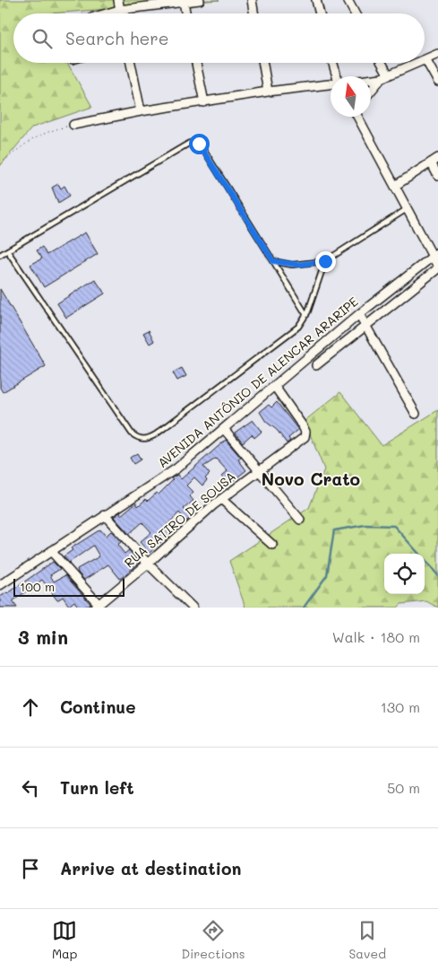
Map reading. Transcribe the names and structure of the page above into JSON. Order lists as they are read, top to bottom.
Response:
{
  "streets": {
    "street": ["AVENIDA ANTÔNIO DE ALENCAR ARARIPE", "RUA SATIRO DE SOUSA"]
  },
  "crossings": [
    ["AVENIDA ANTÔNIO DE ALENCAR ARARIPE", "RUA SATIRO DE SOUSA"]
  ],
  "districts": ["Novo Crato"],
  "scale_bar": "100 m",
  "north": "top",
  "page": {
    "search": "Search here",
    "scale": "100 m",
    "heading": ["3 min", "Walk · 180 m"],
    "list": [
      ["Continue", "130 m"],
      ["Turn left", "50 m"],
      "Arrive at destination"
    ],
    "nav": ["Map", "Directions", "Saved"]
  }
}
